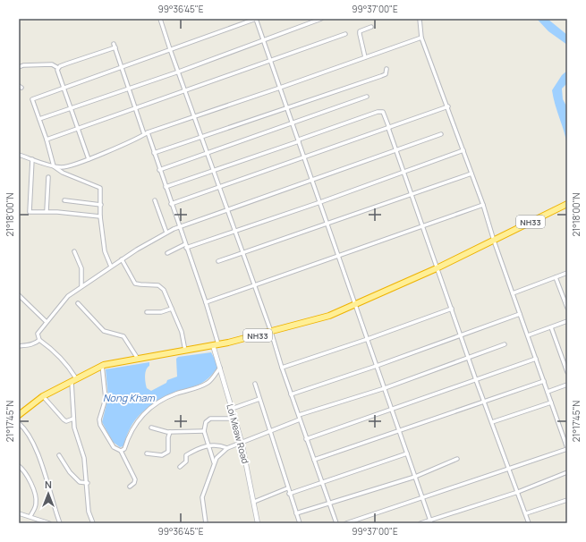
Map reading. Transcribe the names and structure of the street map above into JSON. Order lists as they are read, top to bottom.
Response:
{
  "streets": {
    "highway": ["NH33"],
    "street": ["Loi Meaw Road"]
  },
  "crossings": [
    ["NH33", "Loi Meaw Road"]
  ],
  "water": ["Nong Kham"],
  "north": "top",
  "coordinates": [
    "99°36'45\"E",
    "99°37'00\"E",
    "21°18'00\"N",
    "21°17'45\"N"
  ]
}
